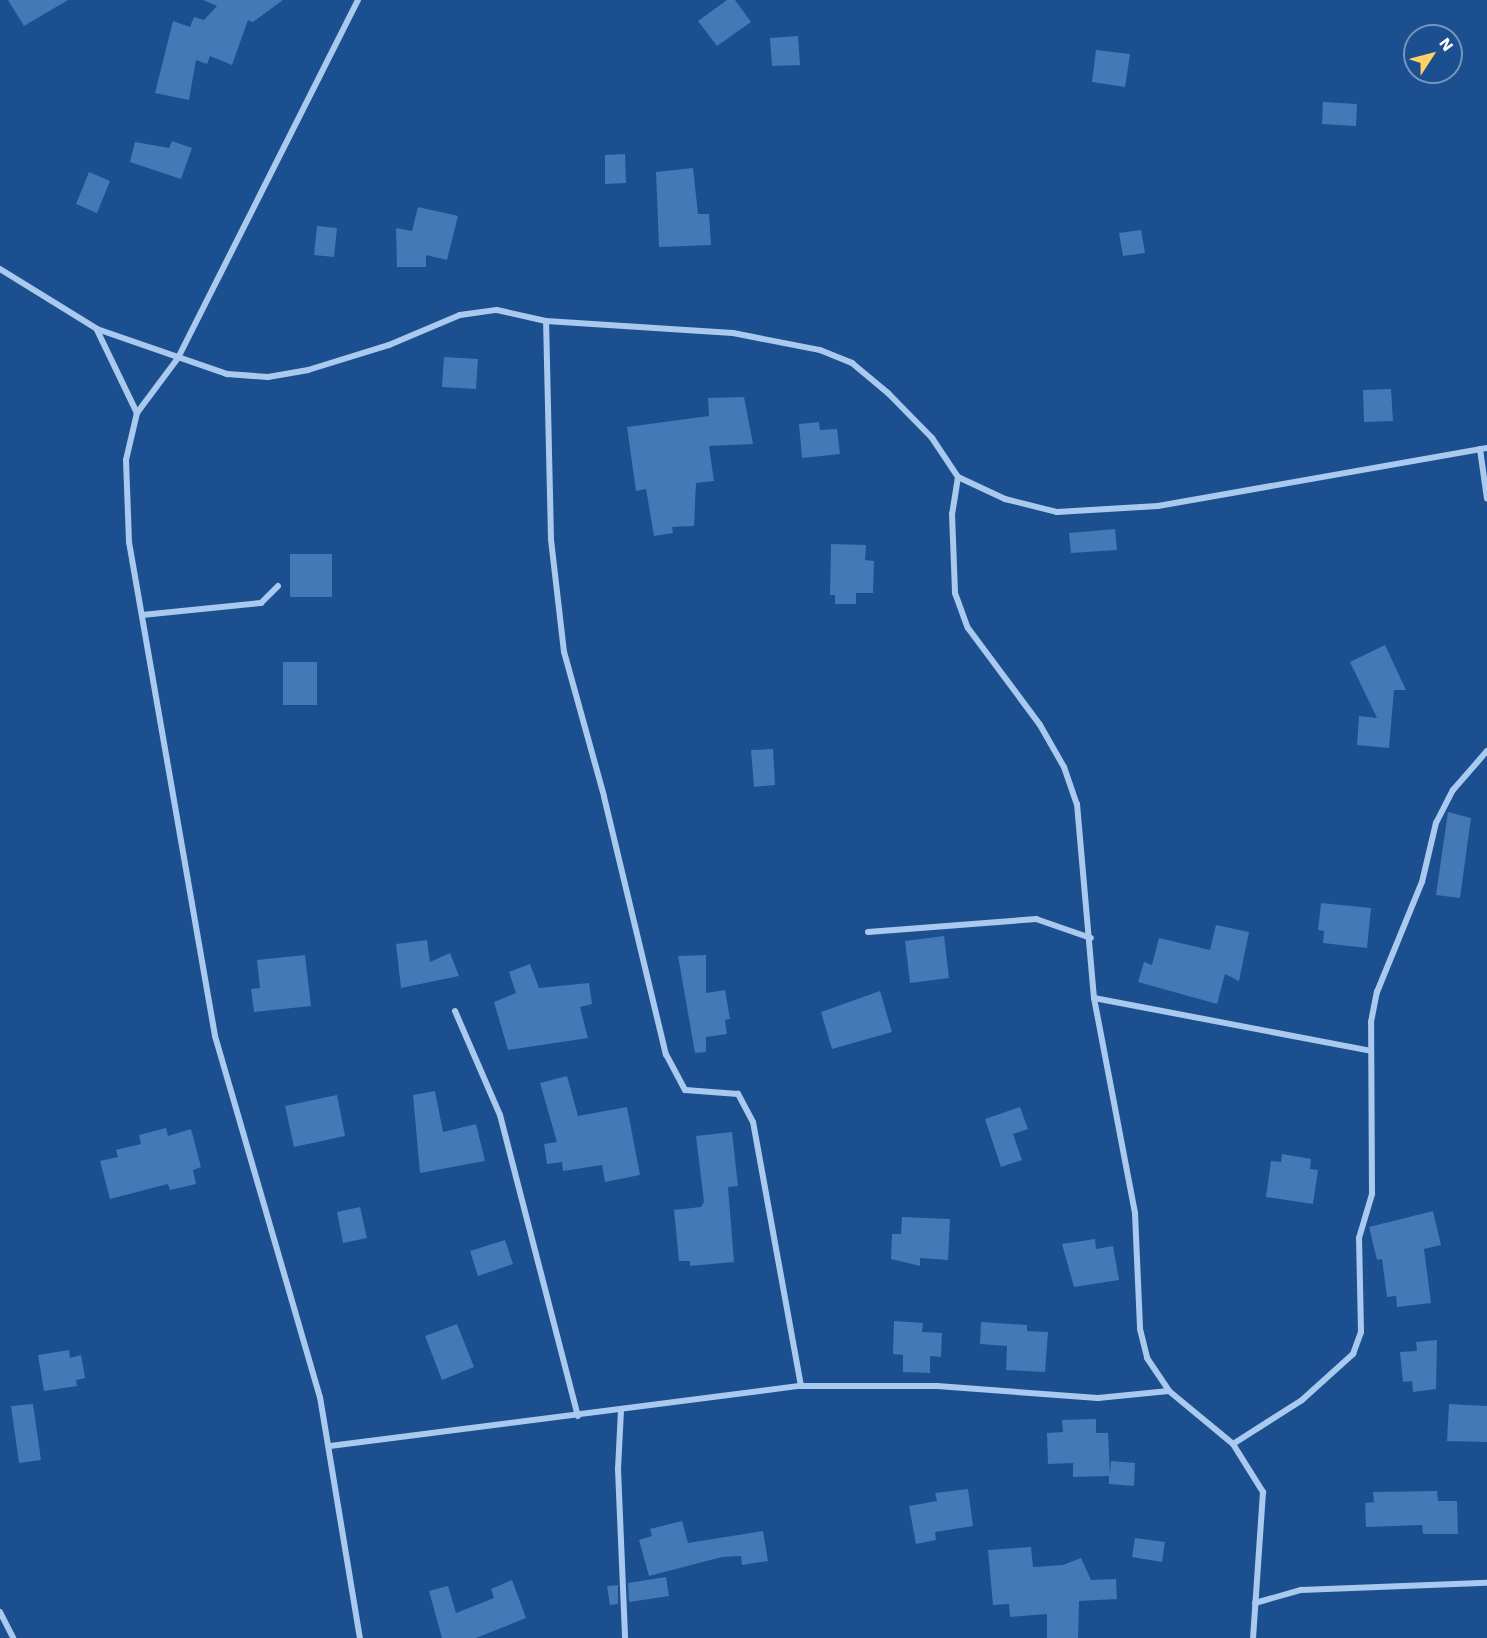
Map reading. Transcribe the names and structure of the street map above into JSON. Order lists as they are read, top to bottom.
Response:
{
  "north": "top right"
}
